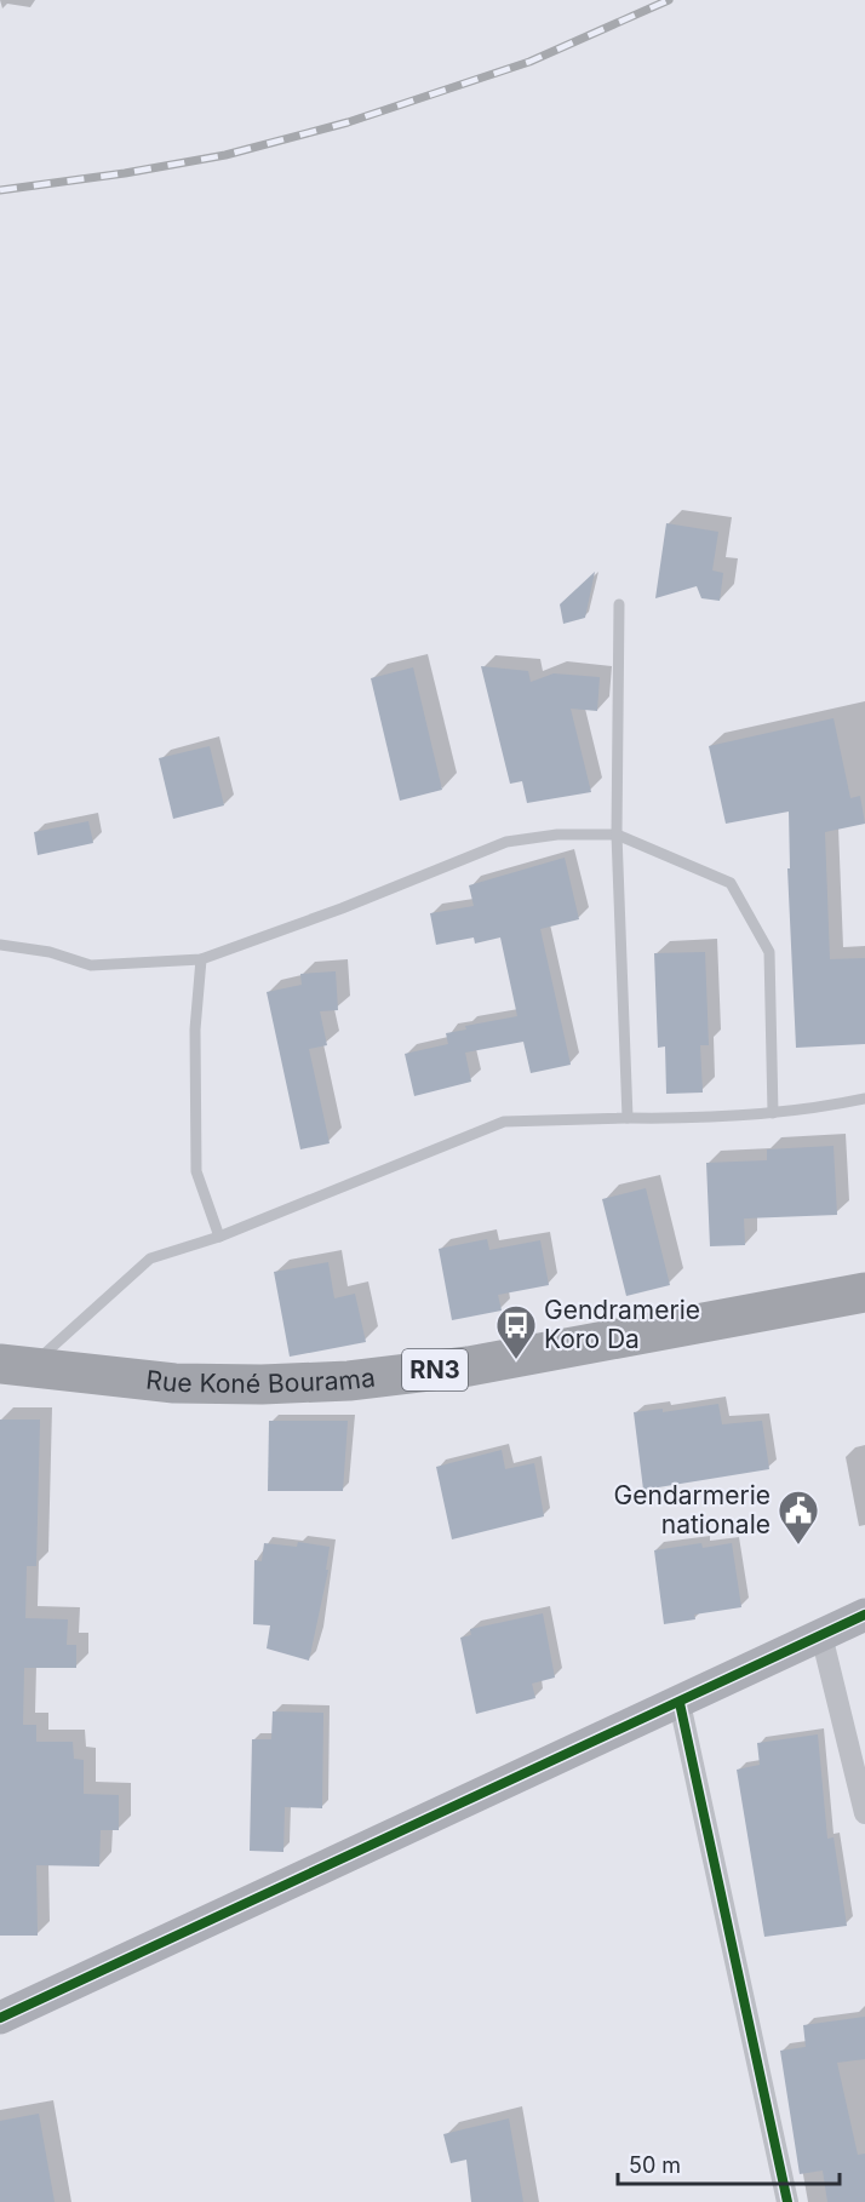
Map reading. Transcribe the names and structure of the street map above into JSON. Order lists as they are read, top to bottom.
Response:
{
  "streets": {
    "highway": ["RN3", "Rue Koné Bourama"]
  },
  "places": {
    "bus stop": ["Gendramerie Koro Da"],
    "public building": ["Gendarmerie nationale"]
  },
  "scale_bar": "50 m"
}
